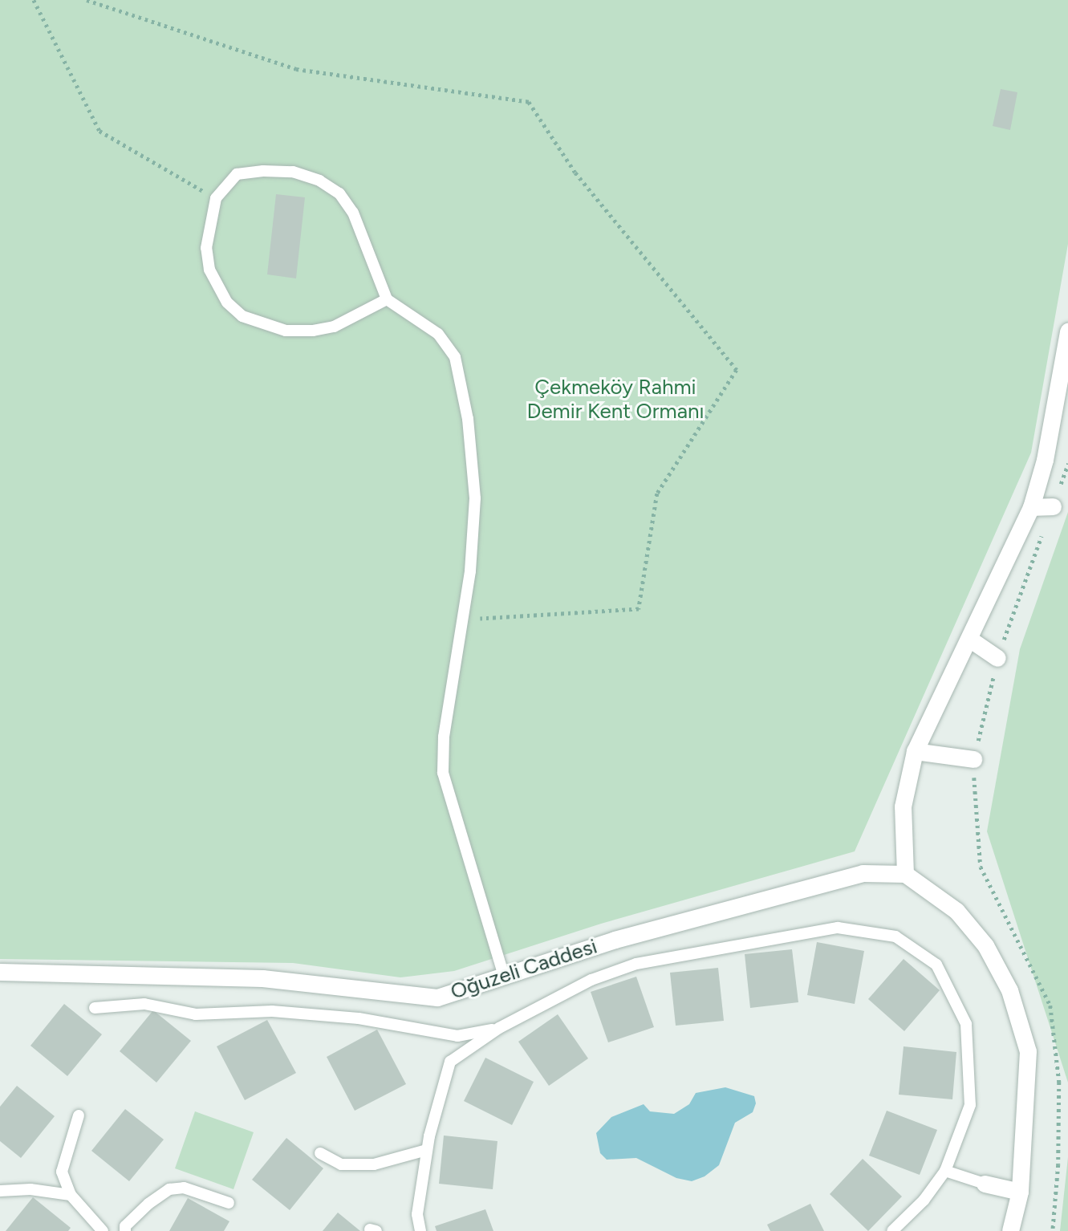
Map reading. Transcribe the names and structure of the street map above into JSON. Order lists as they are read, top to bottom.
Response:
{
  "streets": {
    "street": ["Oğuzeli Caddesi"]
  },
  "parks": ["Çekmeköy Rahmi Demir Kent Ormanı"]
}
